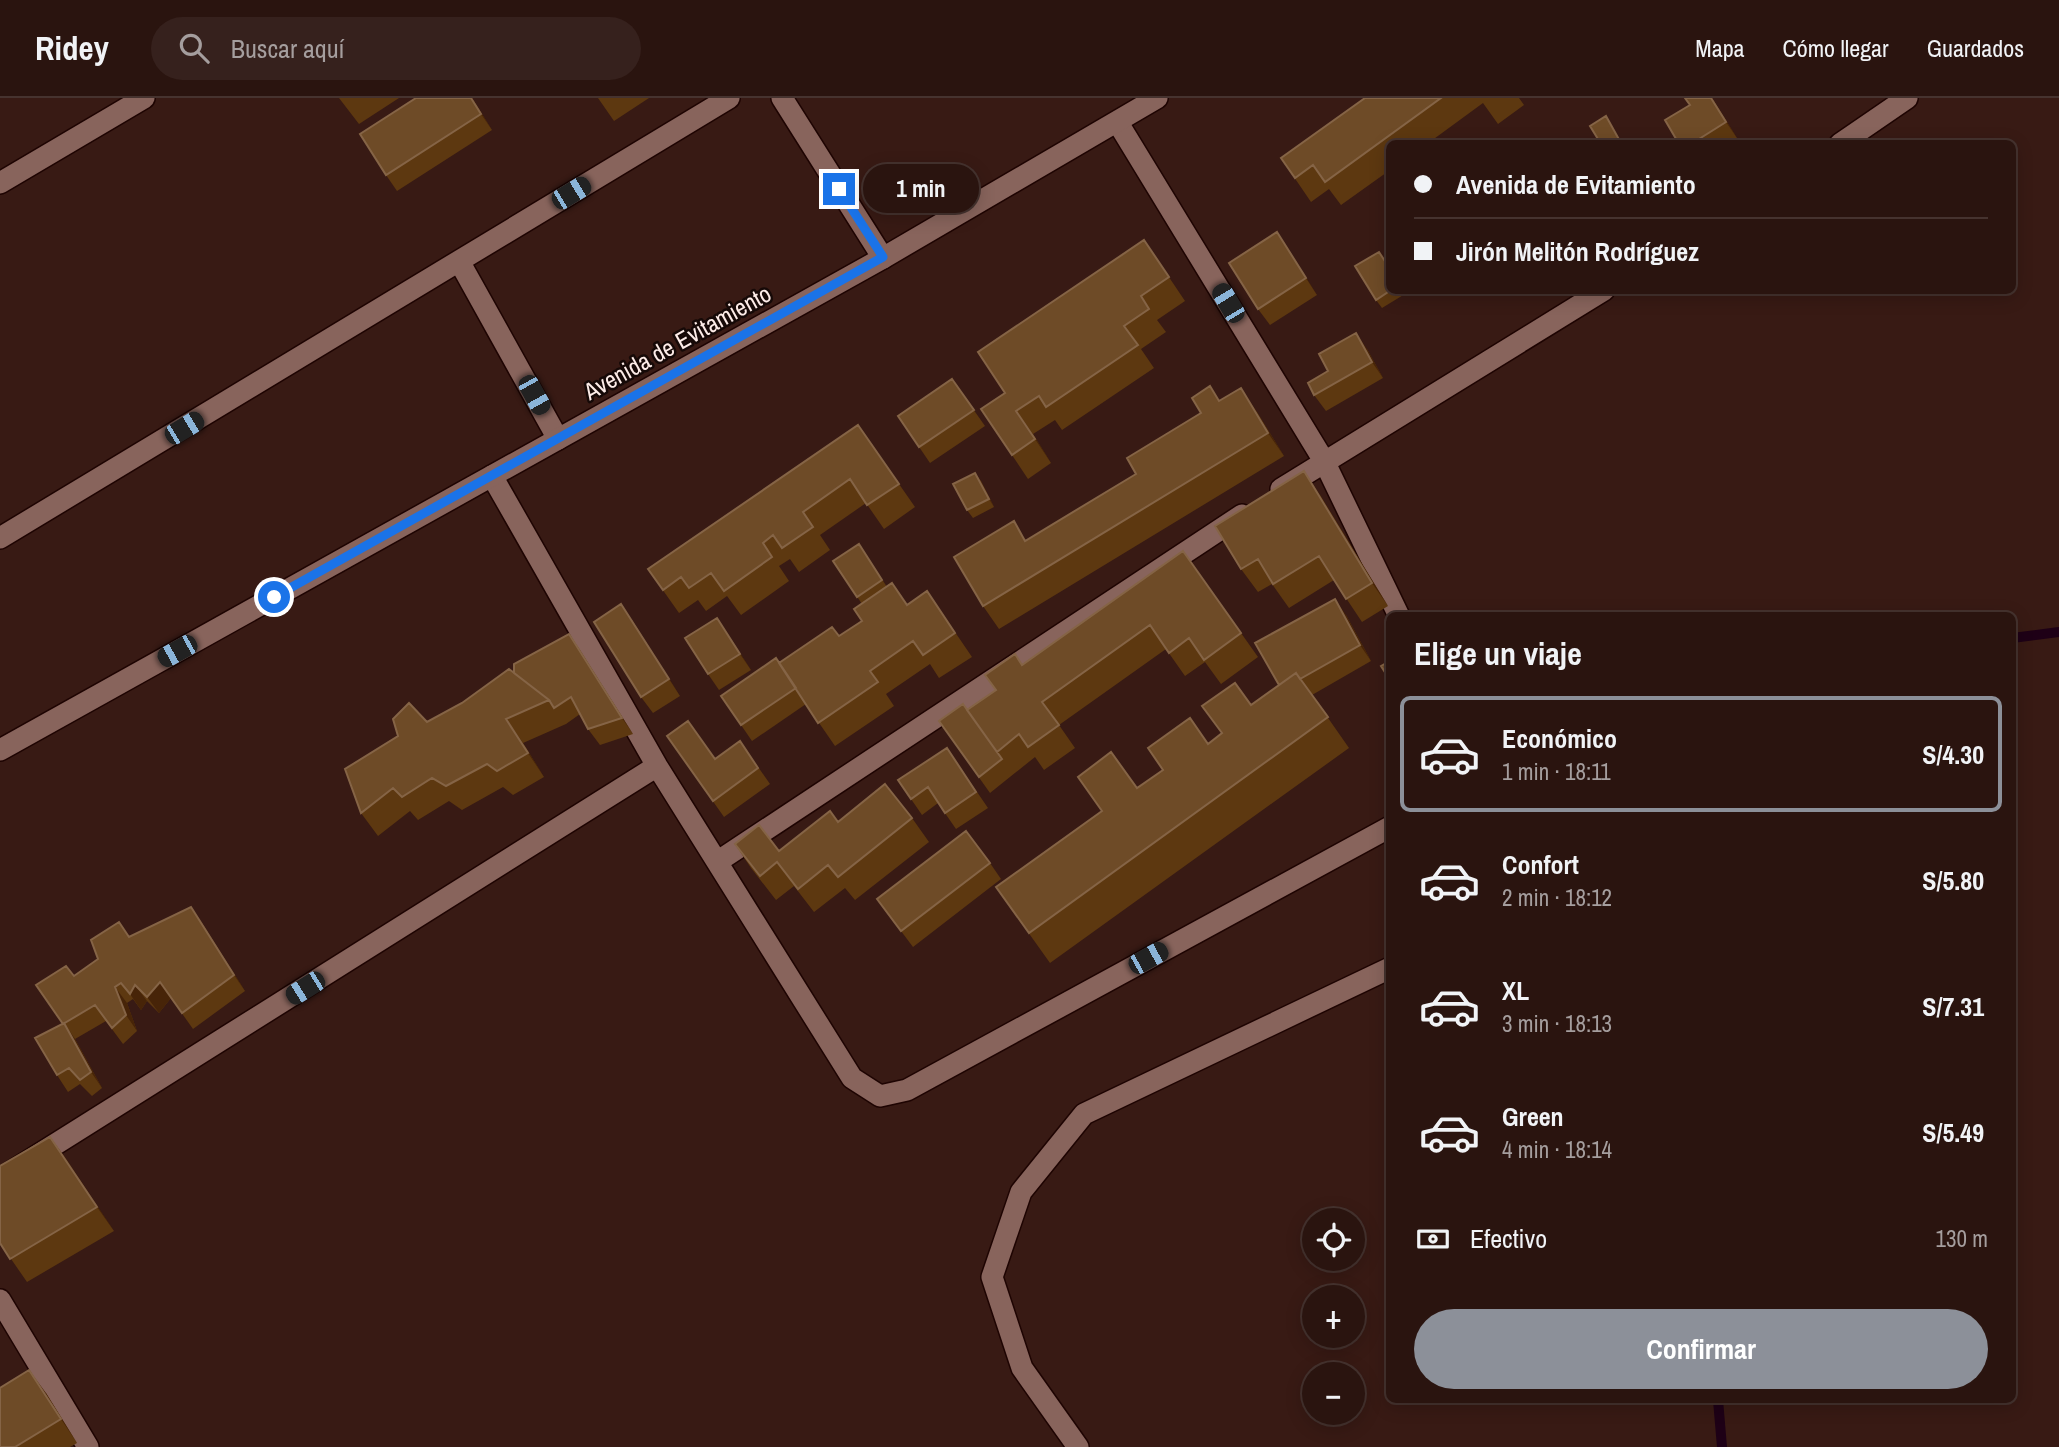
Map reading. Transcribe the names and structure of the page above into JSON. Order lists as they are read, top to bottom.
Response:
{
  "streets": {
    "street": ["Avenida de Evitamiento"]
  },
  "page": {
    "header": "Ridey",
    "search": "Buscar aquí",
    "nav": ["Mapa", "Cómo llegar", "Guardados"],
    "banner": ["Avenida de Evitamiento", "Jirón Melitón Rodríguez"],
    "bubble": "1 min",
    "heading": "Elige un viaje",
    "list": [
      {
        "name": "Económico",
        "note": "1 min · 18:11",
        "value": "S/4.30"
      },
      {
        "name": "Confort",
        "note": "2 min · 18:12",
        "value": "S/5.80"
      },
      {
        "name": "XL",
        "note": "3 min · 18:13",
        "value": "S/7.31"
      },
      {
        "name": "Green",
        "note": "4 min · 18:14",
        "value": "S/5.49"
      }
    ],
    "pay": ["Efectivo", "130 m"],
    "map_buttons": ["+", "−"],
    "buttons": "Confirmar"
  }
}
